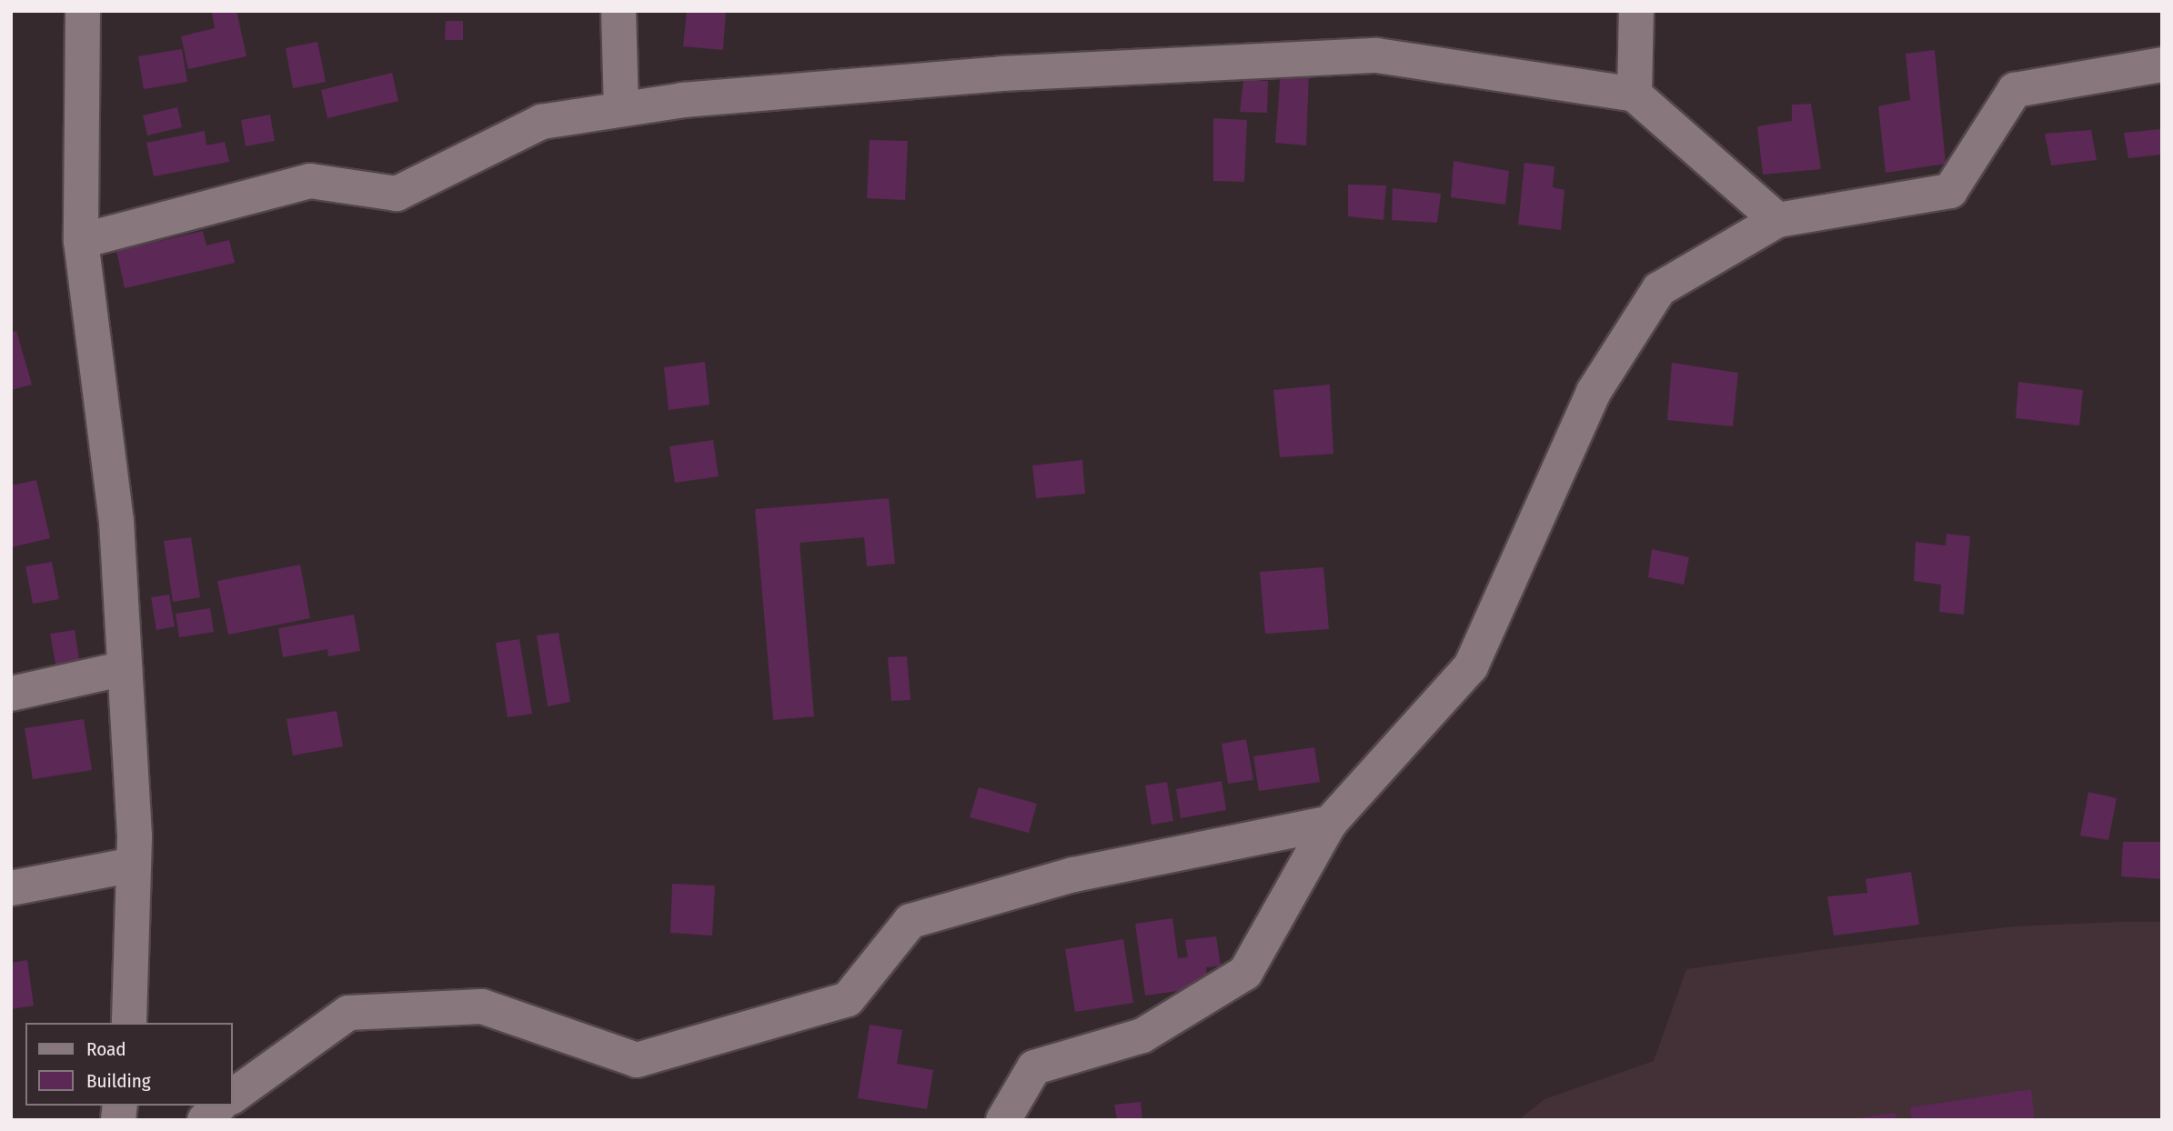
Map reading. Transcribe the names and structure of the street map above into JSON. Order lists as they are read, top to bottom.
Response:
{
  "legend": ["Road", "Building"]
}
